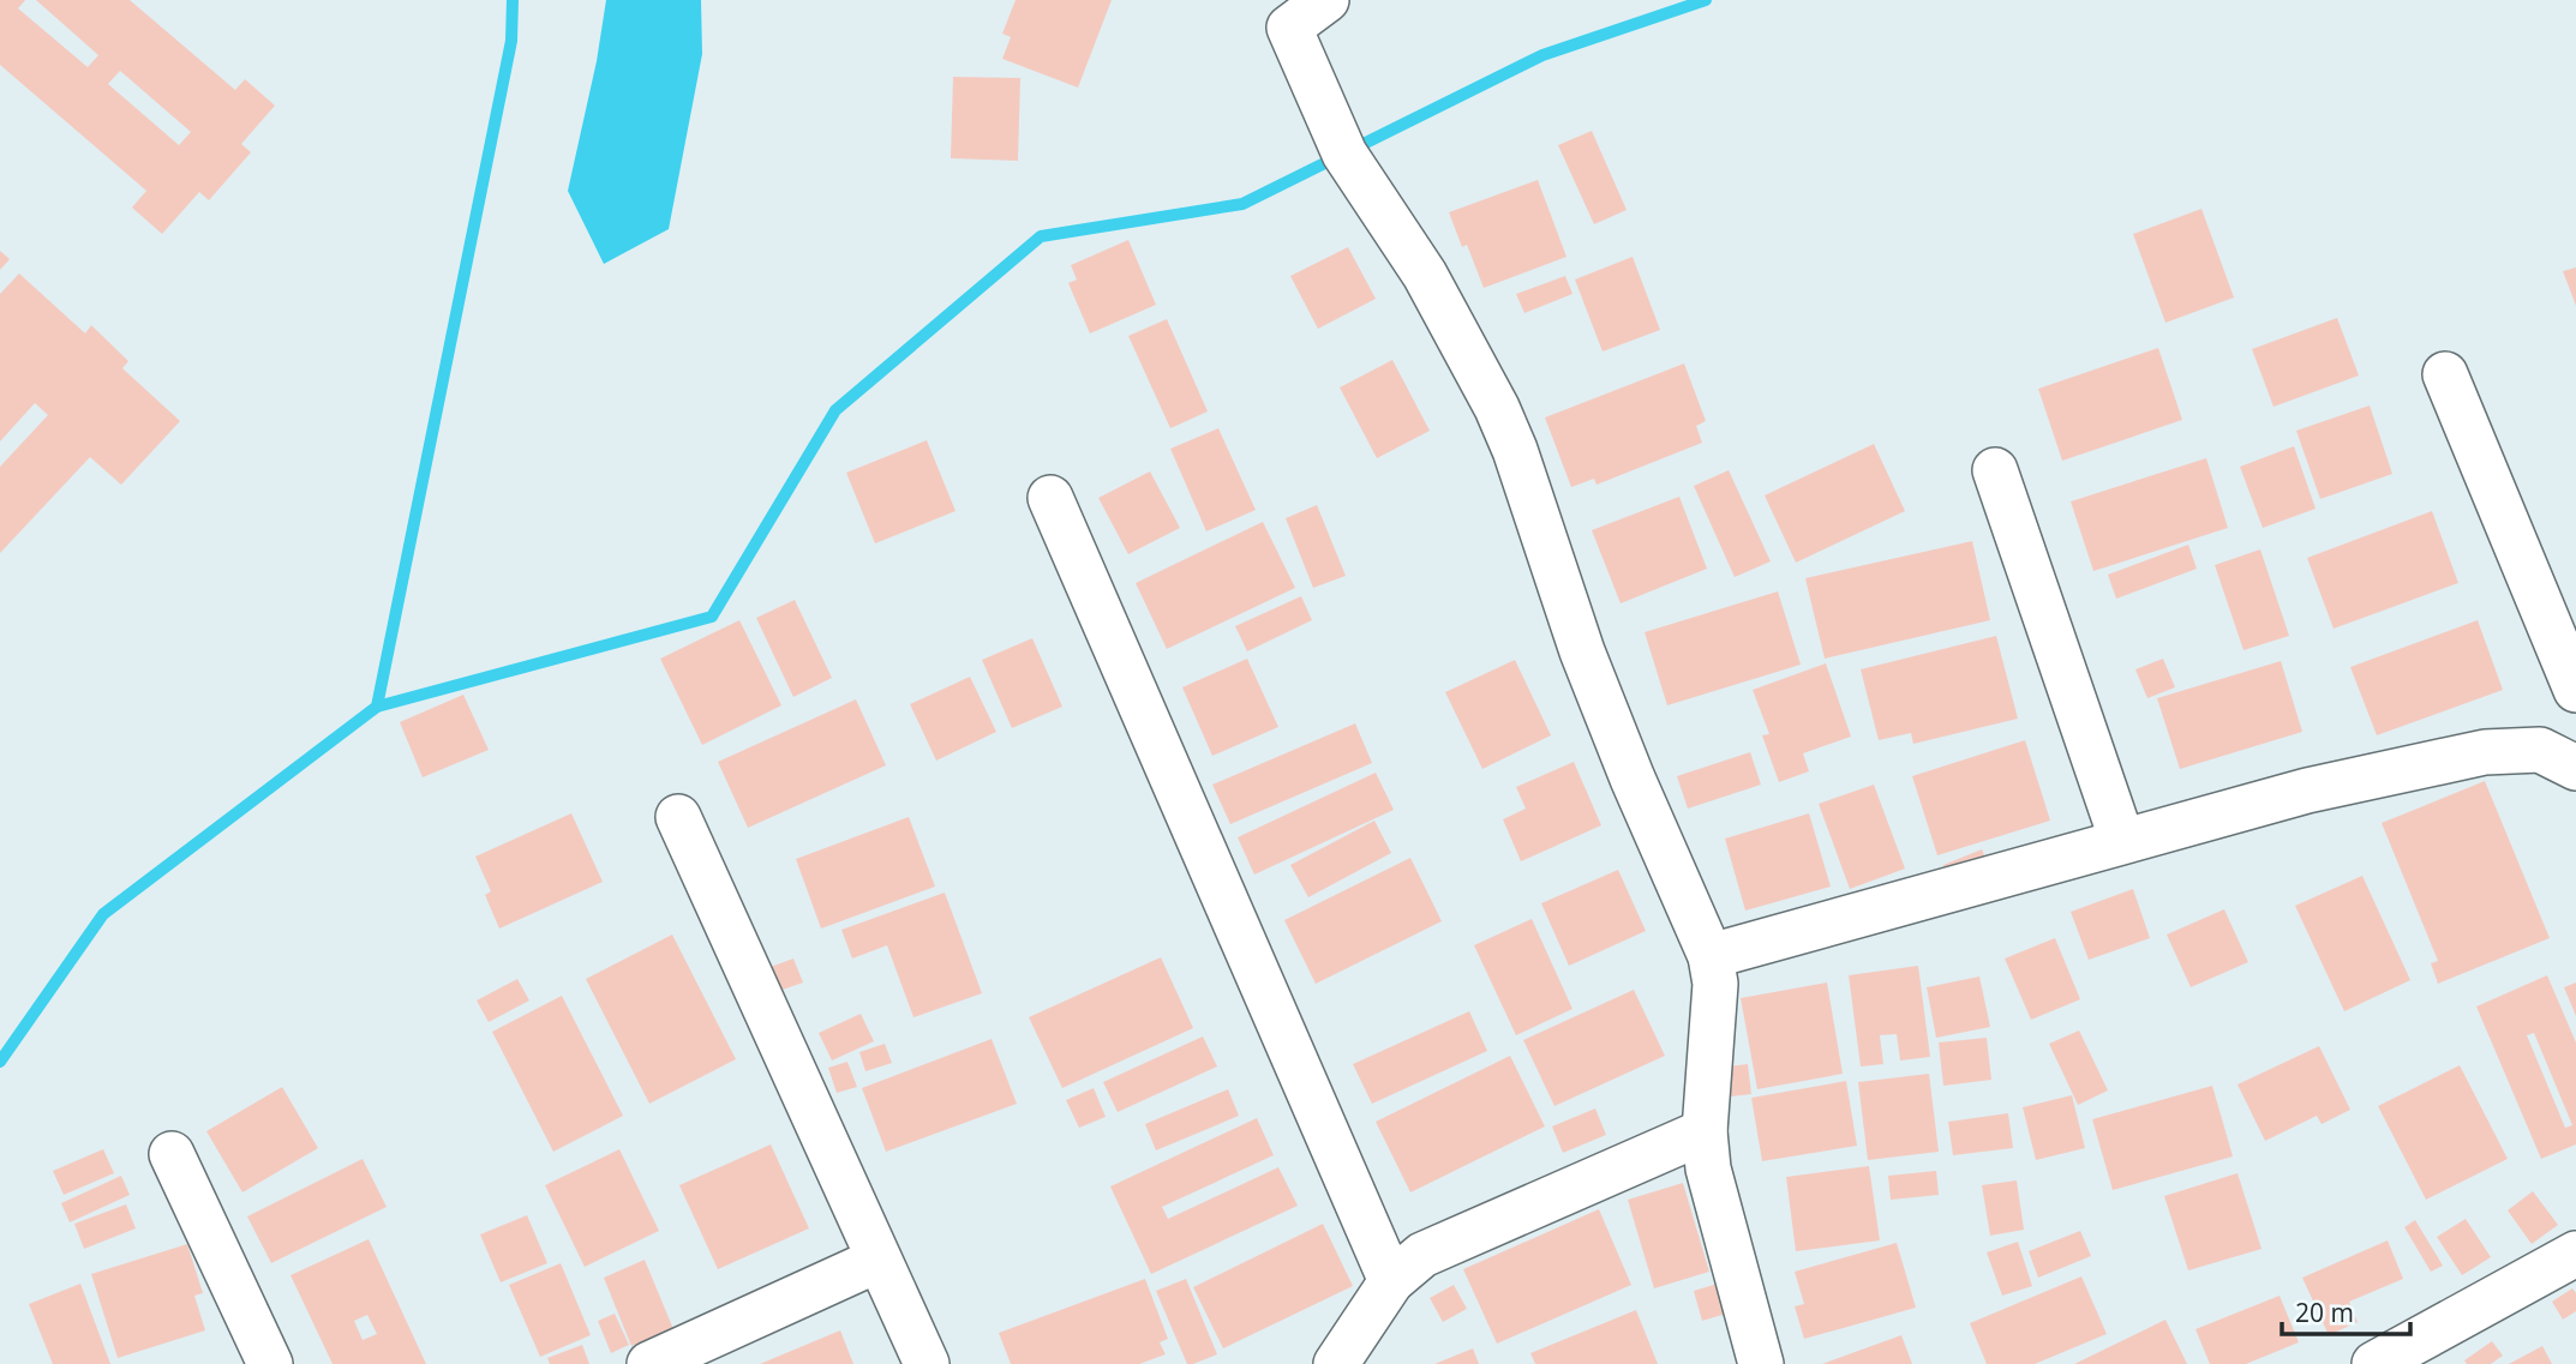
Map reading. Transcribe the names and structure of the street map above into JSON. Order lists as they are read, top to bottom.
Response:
{
  "scale_bar": "20 m"
}
